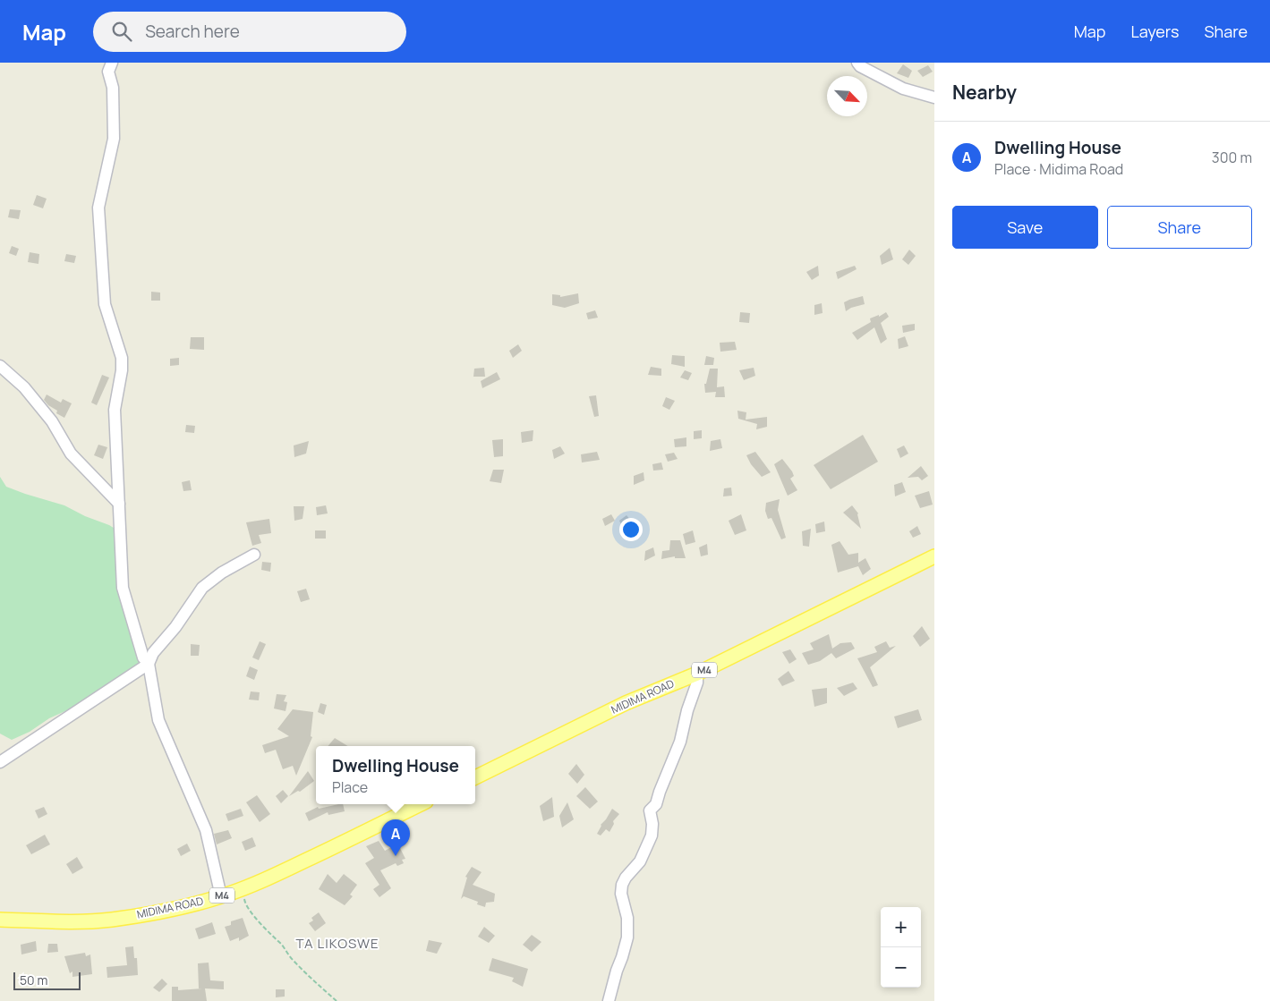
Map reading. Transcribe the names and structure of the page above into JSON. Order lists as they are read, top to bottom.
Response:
{
  "streets": {
    "main road": ["M4", "MIDIMA ROAD"]
  },
  "districts": ["TA LIKOSWE"],
  "scale_bar": "50 m",
  "north": "bottom right",
  "page": {
    "header": "Map",
    "search": "Search here",
    "nav": ["Map", "Layers", "Share"],
    "heading": "Nearby",
    "list": [
      {
        "mark": "A",
        "name": "Dwelling House",
        "note": "Place · Midima Road",
        "value": "300 m"
      }
    ],
    "buttons": ["Save", "Share"],
    "popup": ["Dwelling House", "Place"],
    "pins": "A",
    "map_buttons": ["+", "−"],
    "scale": "50 m"
  }
}
